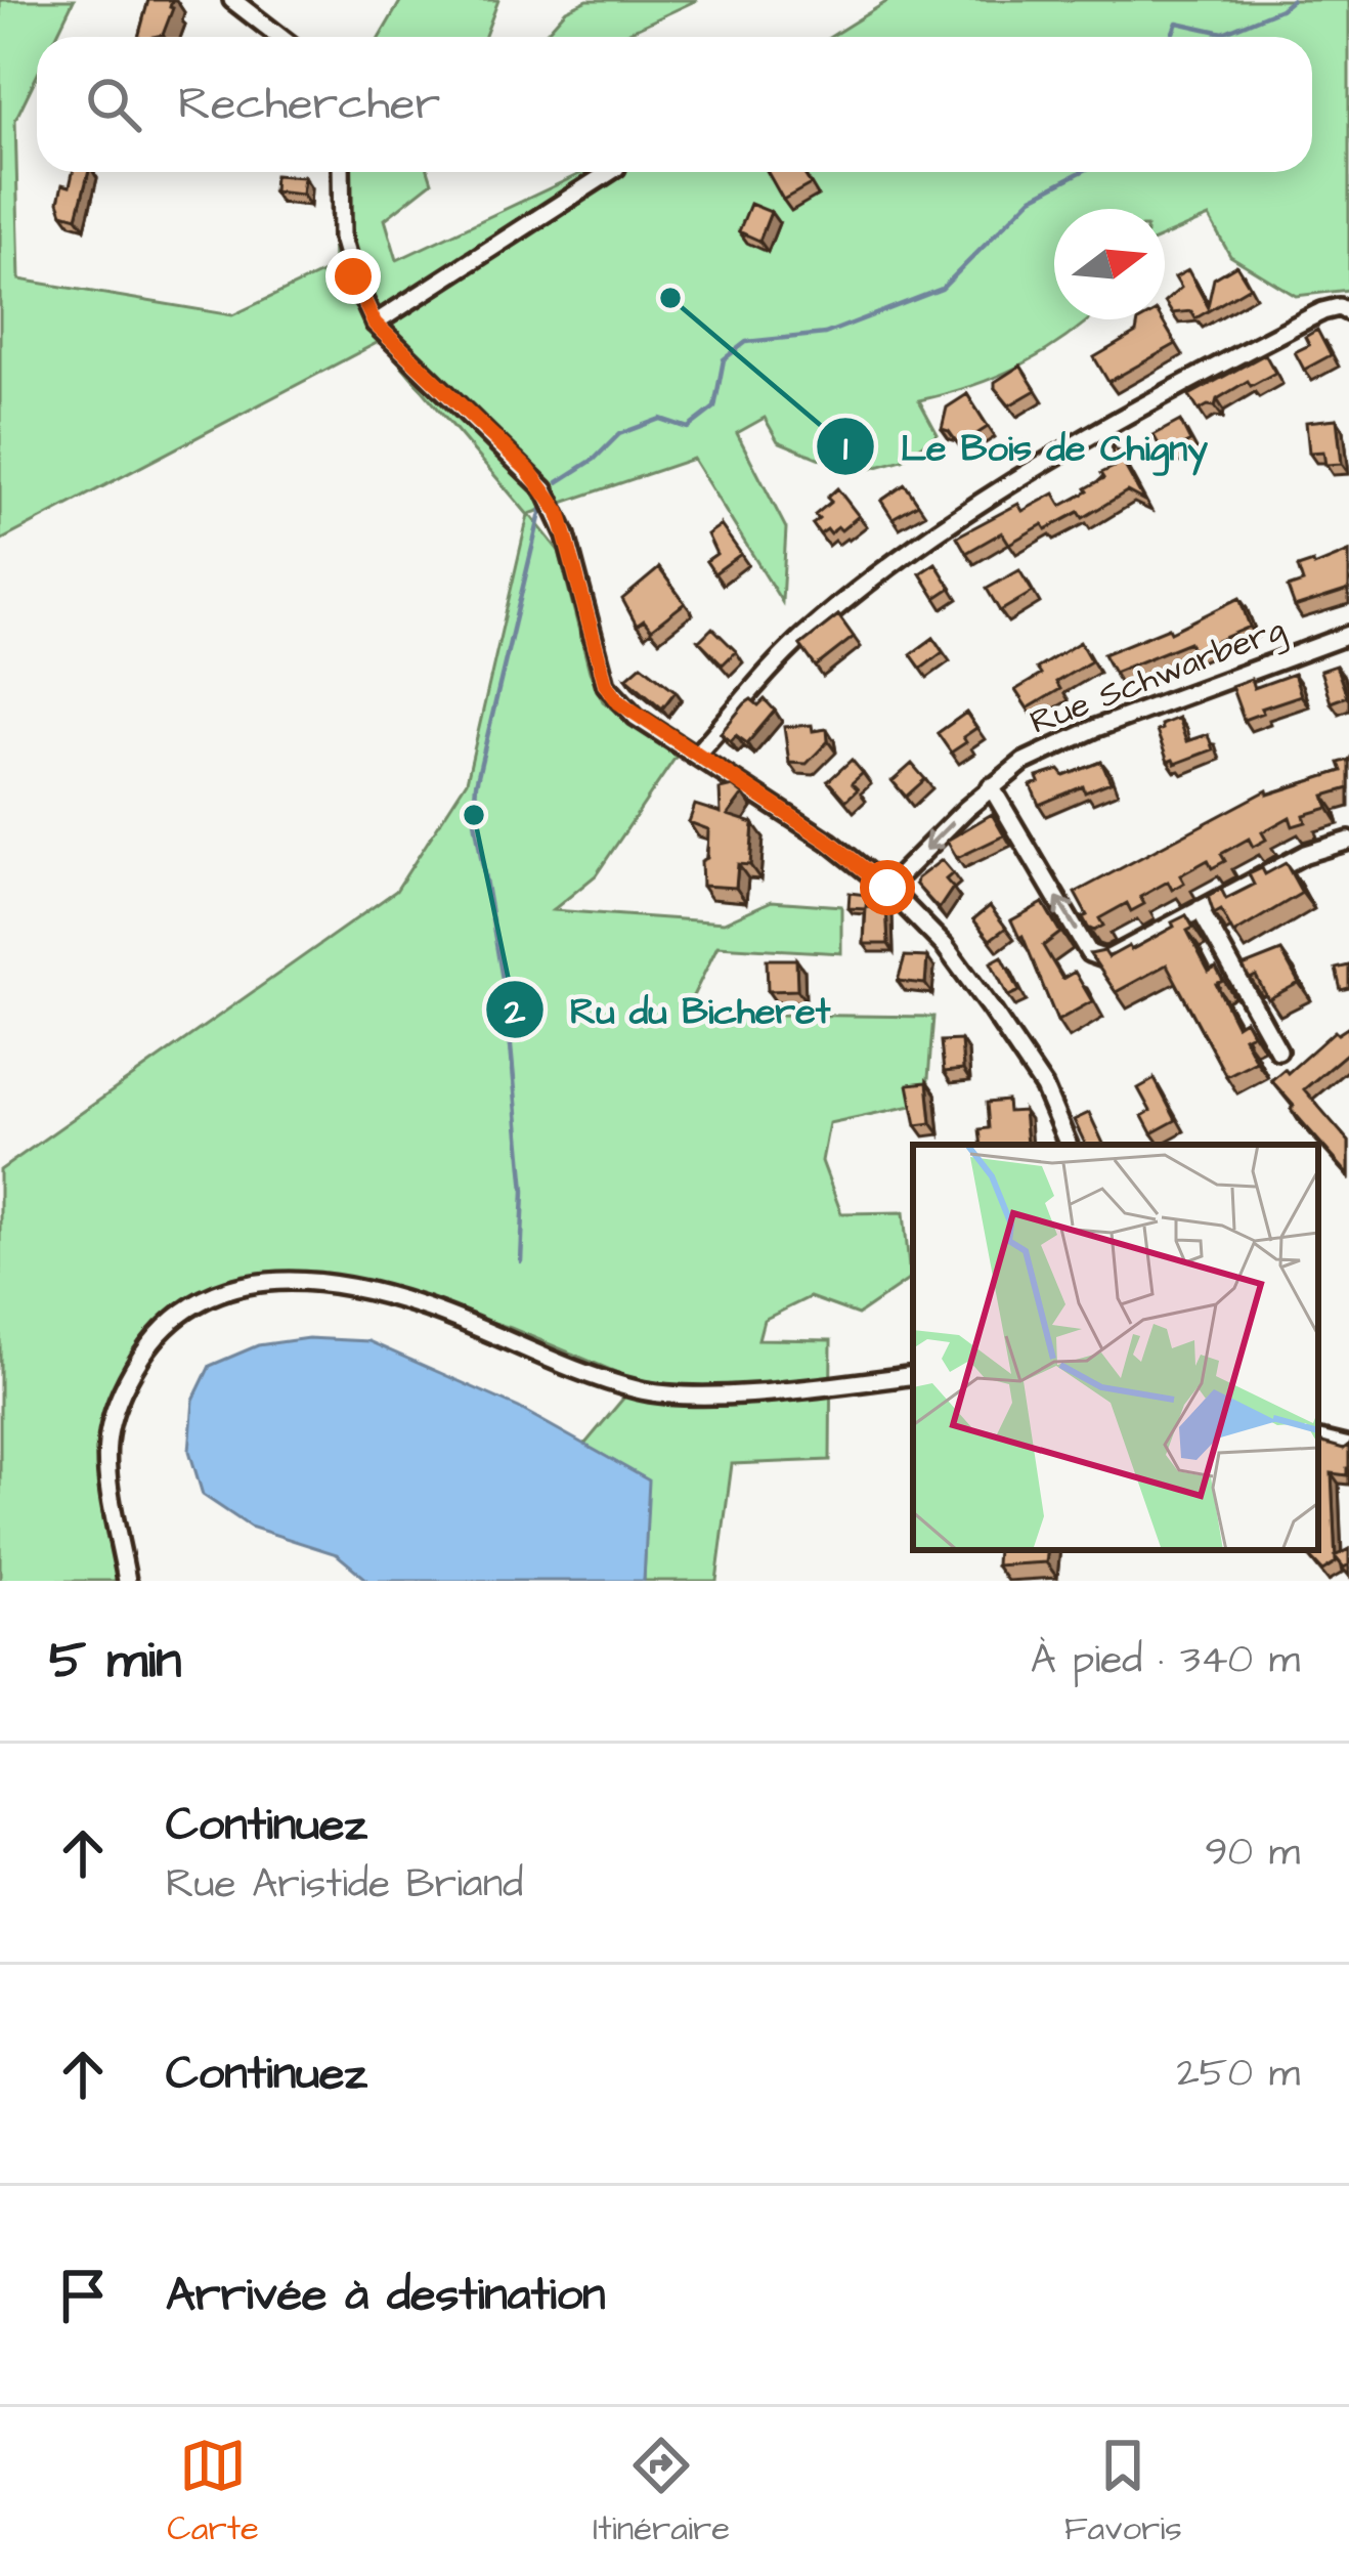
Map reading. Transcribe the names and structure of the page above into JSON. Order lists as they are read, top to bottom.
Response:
{
  "streets": {
    "street": ["Rue Schwarberg"]
  },
  "places": ["Le Bois de Chigny", "Ru du Bicheret"],
  "north": "right",
  "page": {
    "search": "Rechercher",
    "heading": ["5 min", "À pied · 340 m"],
    "list": [
      ["Continuez", "Rue Aristide Briand", "90 m"],
      ["Continuez", "250 m"],
      "Arrivée à destination"
    ],
    "nav": ["Carte", "Itinéraire", "Favoris"]
  }
}
